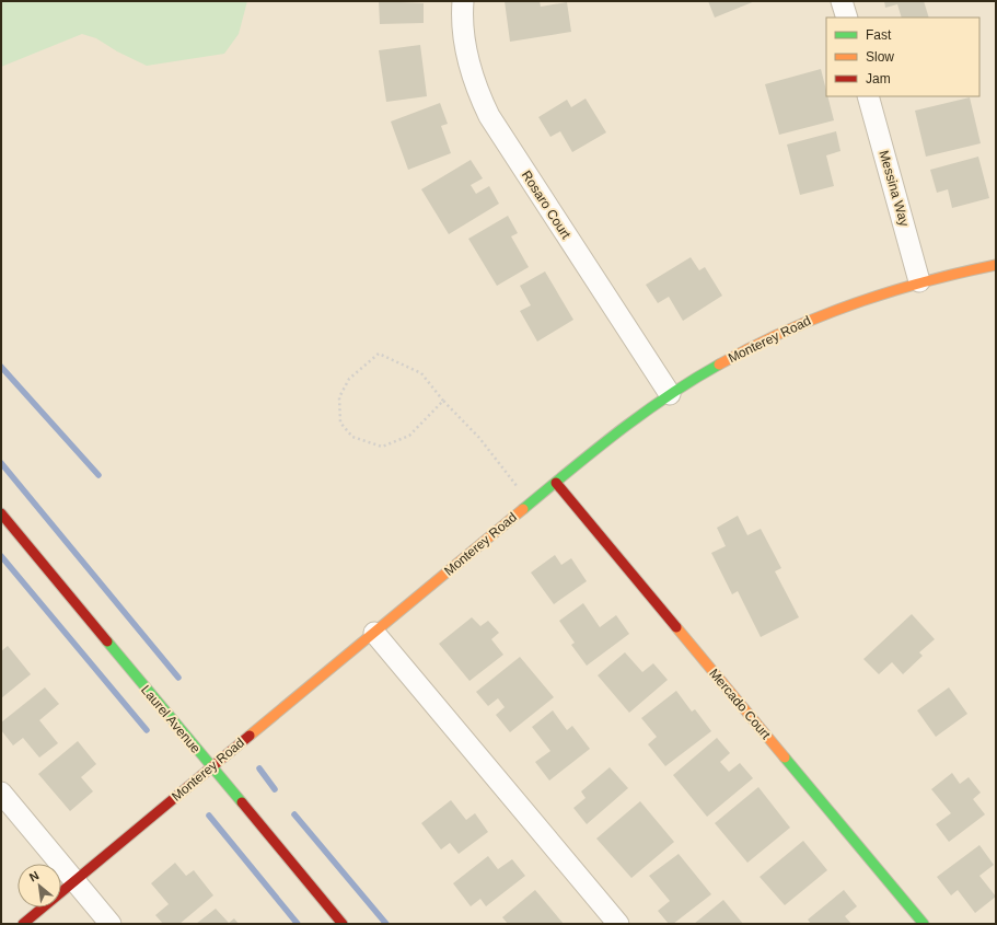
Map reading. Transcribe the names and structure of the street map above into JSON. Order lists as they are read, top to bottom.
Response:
{
  "streets": {
    "street": [
      "Messina Way",
      "Rosaro Court",
      "Monterey Road",
      "Mercado Court",
      "Laurel Avenue"
    ]
  },
  "crossings": [
    ["Messina Way", "Monterey Road"],
    ["Rosaro Court", "Monterey Road"],
    ["Monterey Road", "Mercado Court"],
    ["Monterey Road", "Laurel Avenue"]
  ],
  "legend": ["Fast", "Slow", "Jam"],
  "north": "top left"
}
